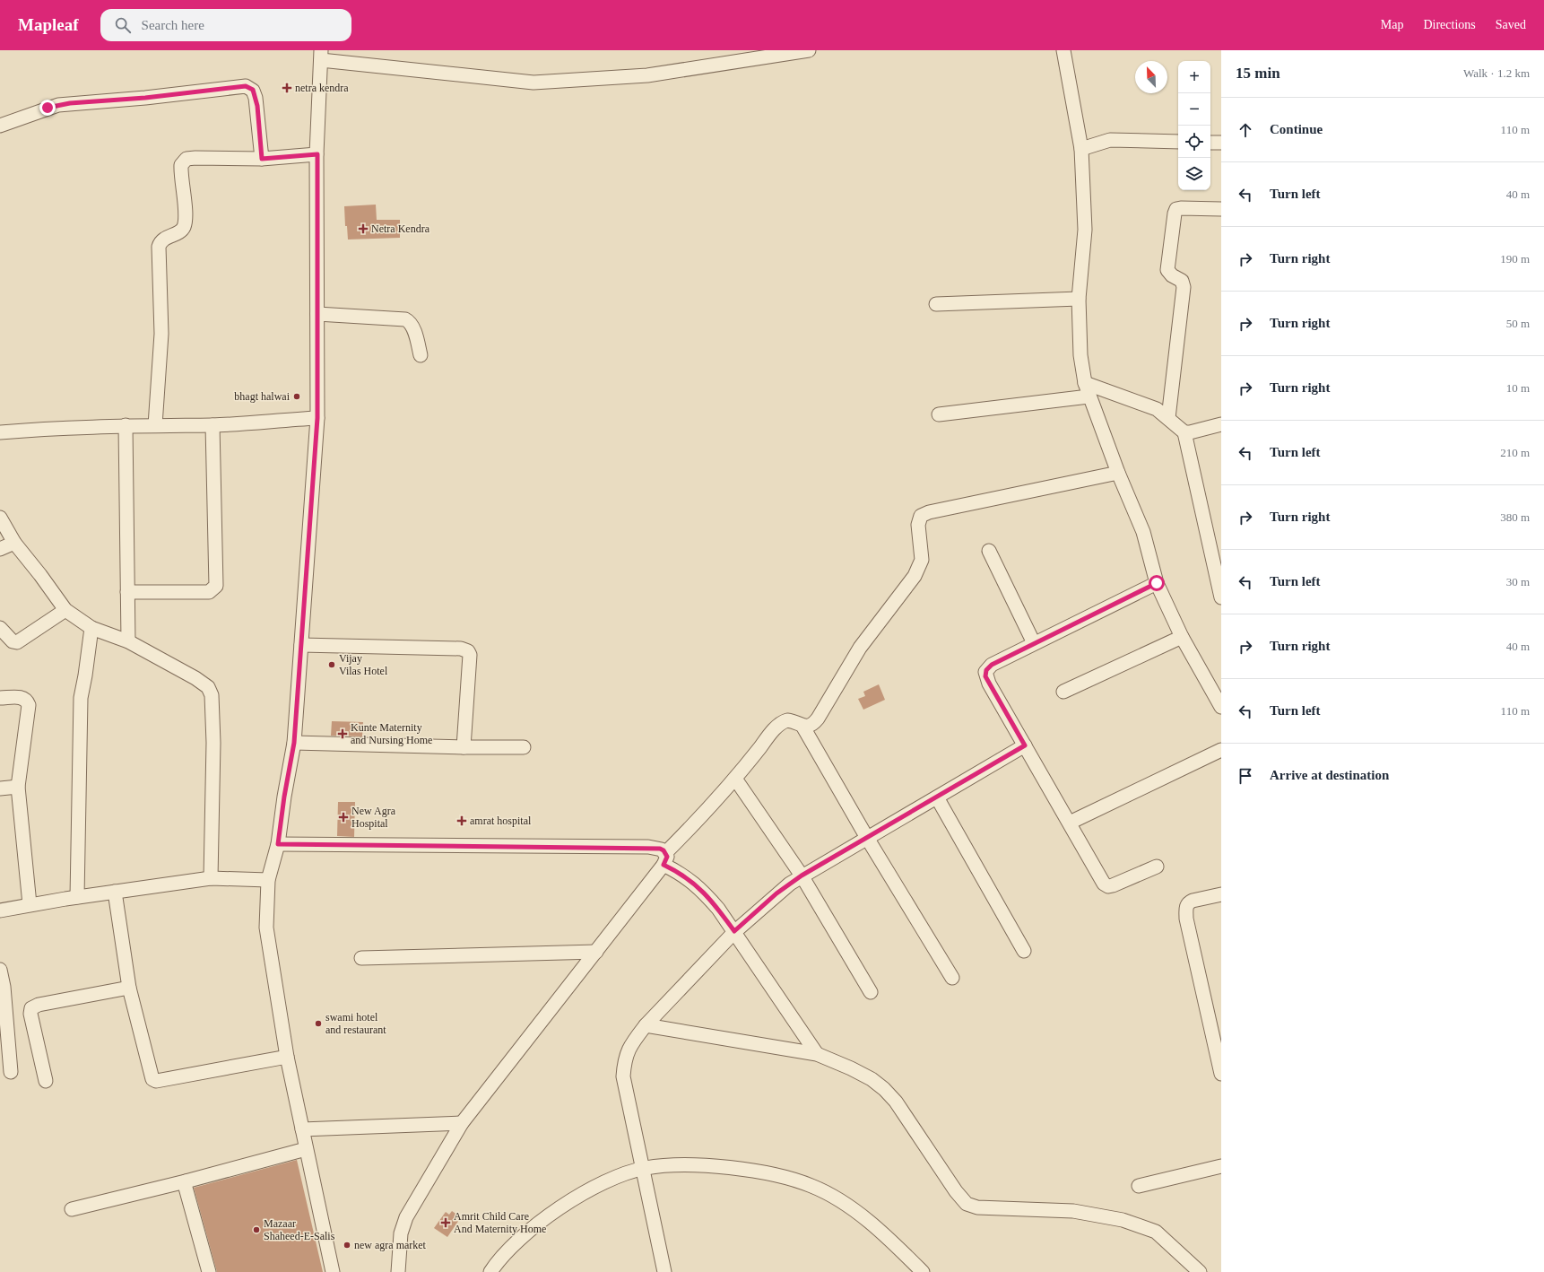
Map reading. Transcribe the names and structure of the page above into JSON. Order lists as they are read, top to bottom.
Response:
{
  "places": {
    "health": [
      "netra kendra",
      "Netra Kendra",
      "Kunte Maternity and Nursing Home",
      "New Agra Hospital",
      "amrat hospital",
      "Amrit Child Care And Maternity Home"
    ],
    "other": [
      "bhagt halwai",
      "Vijay Vilas Hotel",
      "swami hotel and restaurant",
      "Mazaar Shaheed-E-Salis",
      "new agra market"
    ]
  },
  "north": "top left",
  "page": {
    "header": "Mapleaf",
    "search": "Search here",
    "nav": ["Map", "Directions", "Saved"],
    "heading": ["15 min", "Walk · 1.2 km"],
    "map_buttons": ["+", "−"],
    "list": [
      ["Continue", "110 m"],
      ["Turn left", "40 m"],
      ["Turn right", "190 m"],
      ["Turn right", "50 m"],
      ["Turn right", "10 m"],
      ["Turn left", "210 m"],
      ["Turn right", "380 m"],
      ["Turn left", "30 m"],
      ["Turn right", "40 m"],
      ["Turn left", "110 m"],
      "Arrive at destination"
    ]
  }
}
